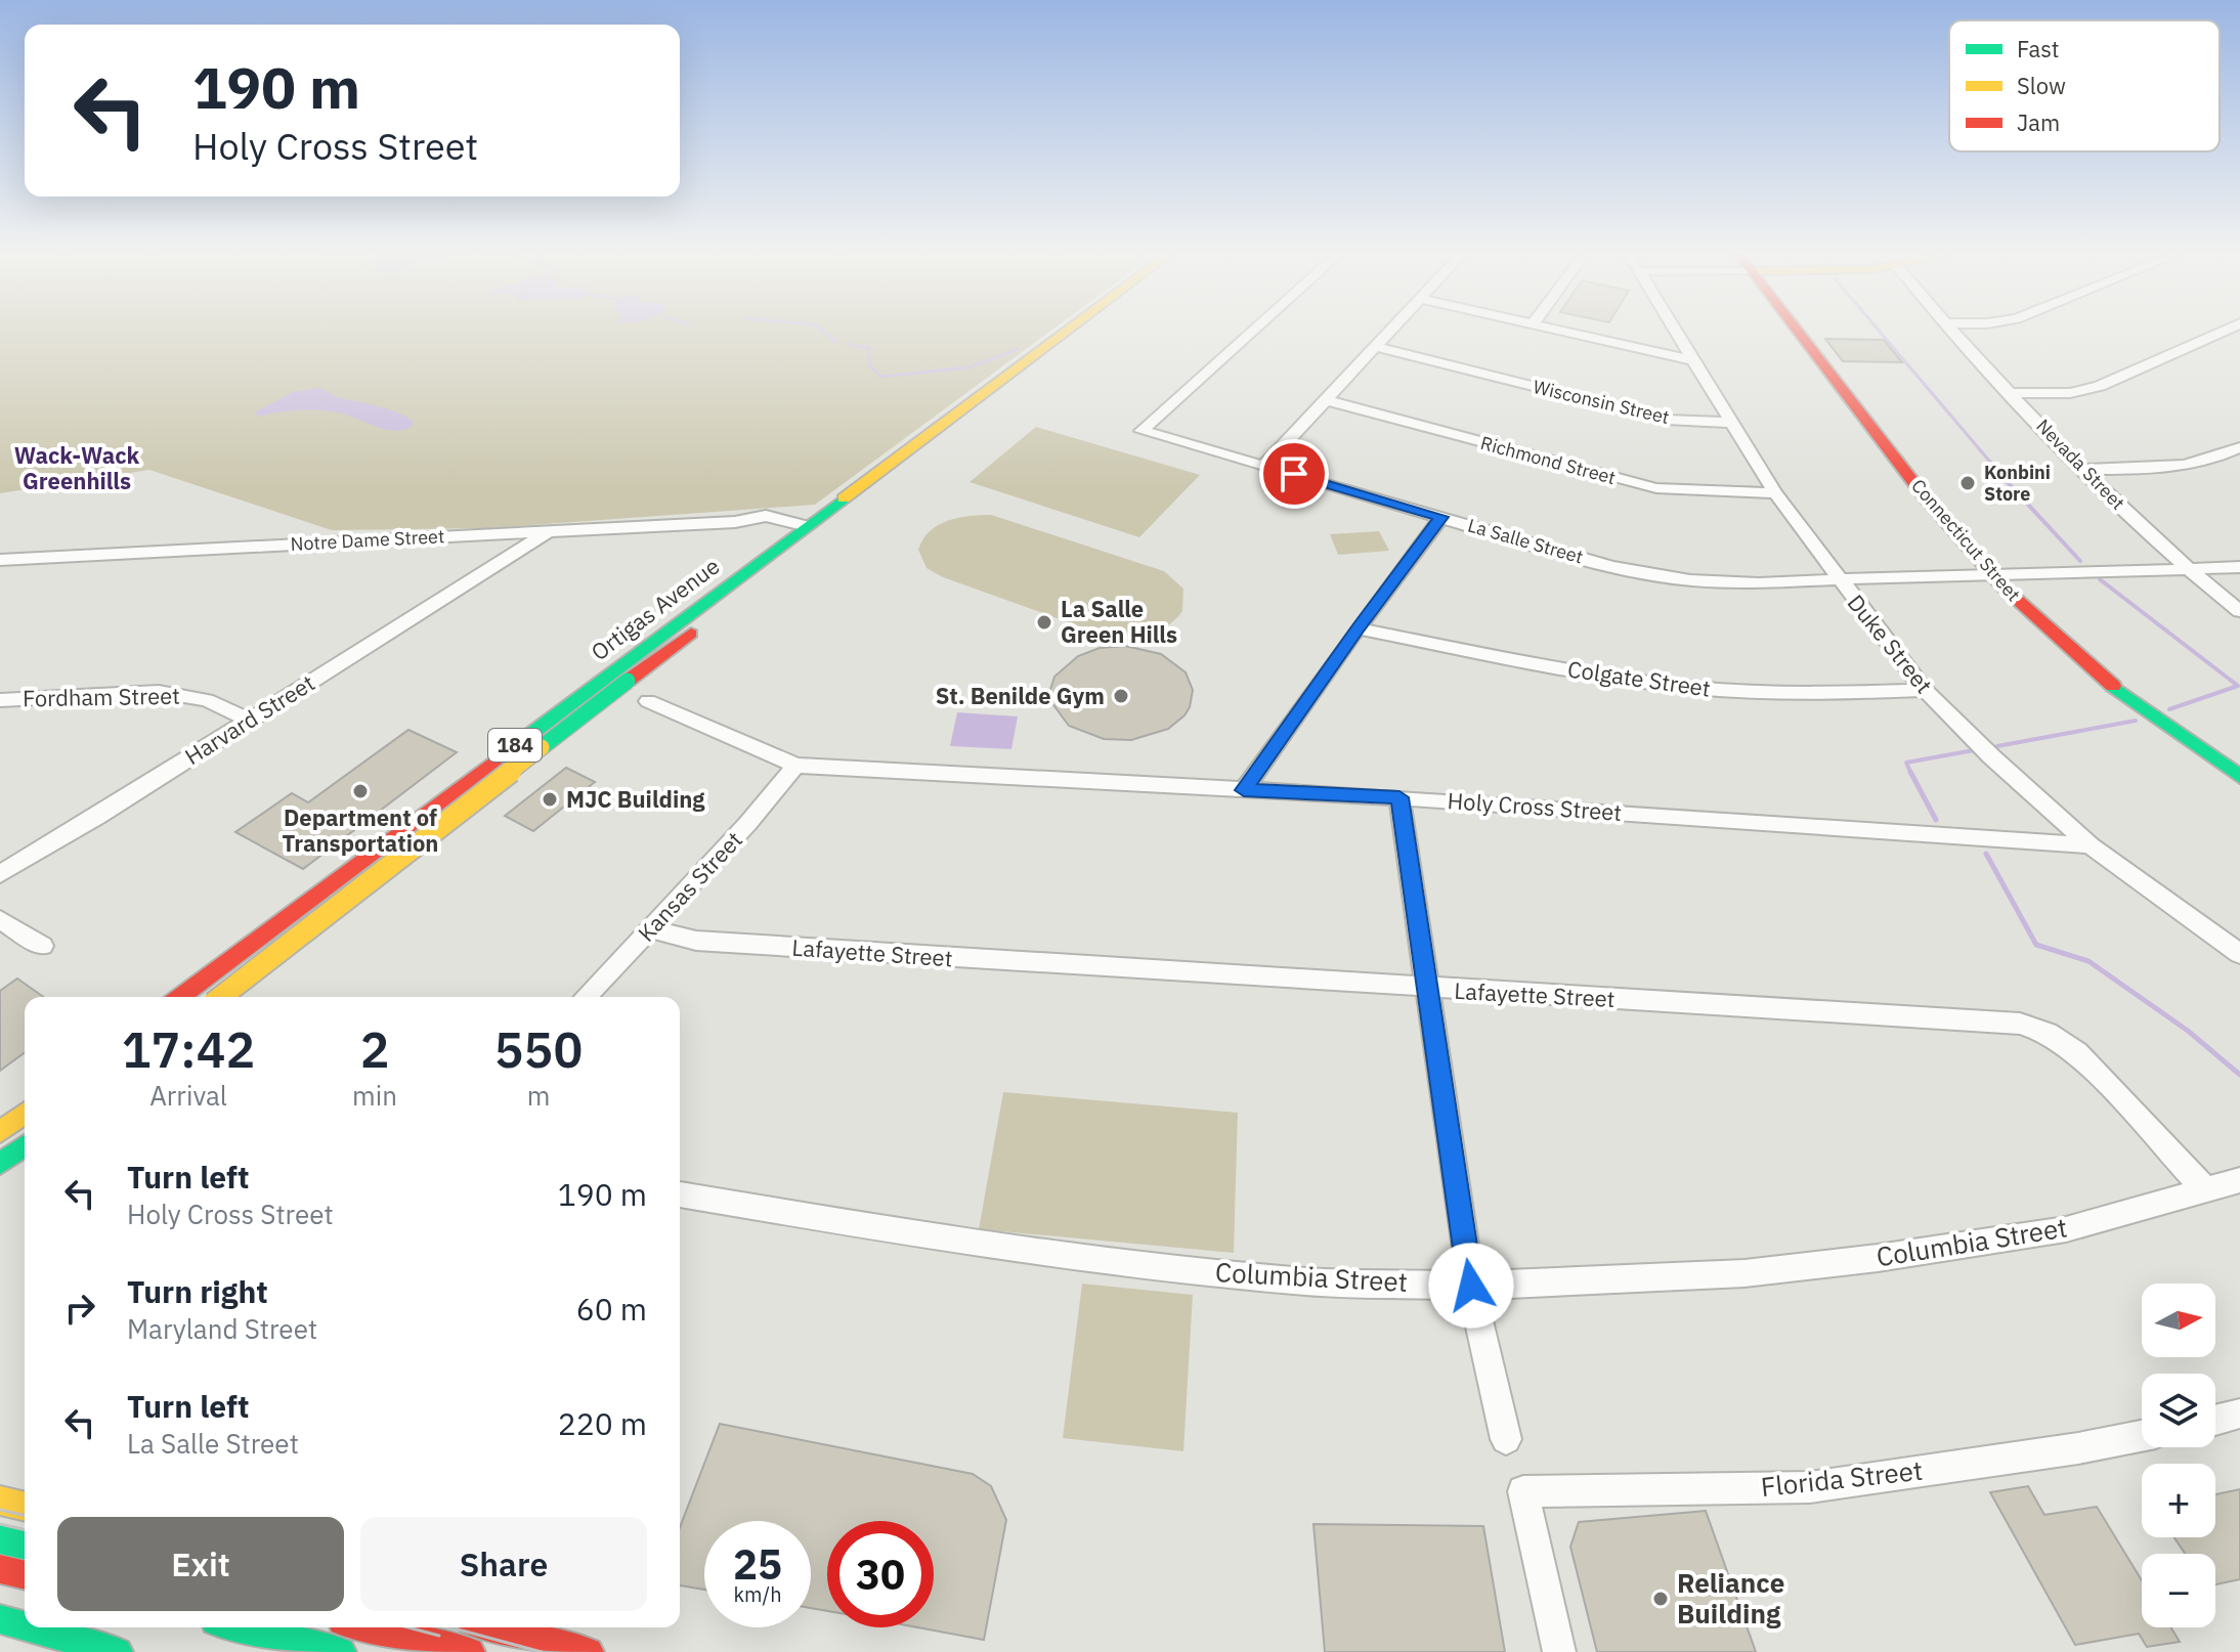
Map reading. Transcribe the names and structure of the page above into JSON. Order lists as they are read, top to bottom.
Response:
{
  "streets": {
    "main road": ["Connecticut Street", "Ortigas Avenue", "184"],
    "street": [
      "Wisconsin Street",
      "Richmond Street",
      "Nevada Street",
      "Notre Dame Street",
      "La Salle Street",
      "Duke Street",
      "Colgate Street",
      "Fordham Street",
      "Harvard Street",
      "Holy Cross Street",
      "Kansas Street",
      "Lafayette Street",
      "Columbia Street",
      "Florida Street"
    ]
  },
  "crossings": [
    ["Wisconsin Street", "Duke Street"],
    ["Richmond Street", "Duke Street"],
    ["Nevada Street", "La Salle Street"],
    ["Notre Dame Street", "Ortigas Avenue"],
    ["Notre Dame Street", "Harvard Street"],
    ["Connecticut Street", "La Salle Street"],
    ["La Salle Street", "Duke Street"],
    ["Duke Street", "Colgate Street"],
    ["Duke Street", "Holy Cross Street"],
    ["Fordham Street", "Harvard Street"],
    ["Holy Cross Street", "Kansas Street"],
    ["Kansas Street", "Lafayette Street"],
    ["Lafayette Street", "Columbia Street"]
  ],
  "districts": ["Wack-Wack Greenhills"],
  "places": [
    "Konbini Store",
    "La Salle Green Hills",
    "St. Benilde Gym",
    "Department of Transportation",
    "MJC Building",
    "Reliance Building"
  ],
  "legend": ["Fast", "Slow", "Jam"],
  "north": "right",
  "page": {
    "turn": ["190 m", "Holy Cross Street"],
    "eta": [
      "17:42",
      "Arrival",
      "2",
      "min",
      "550",
      "m"
    ],
    "list": [
      {
        "name": "Turn left",
        "note": "Holy Cross Street",
        "value": "190 m"
      },
      {
        "name": "Turn right",
        "note": "Maryland Street",
        "value": "60 m"
      },
      {
        "name": "Turn left",
        "note": "La Salle Street",
        "value": "220 m"
      }
    ],
    "map_buttons": ["+", "−"],
    "buttons": ["Exit", "Share"],
    "speed": "25 km/h",
    "limit": "30"
  }
}
